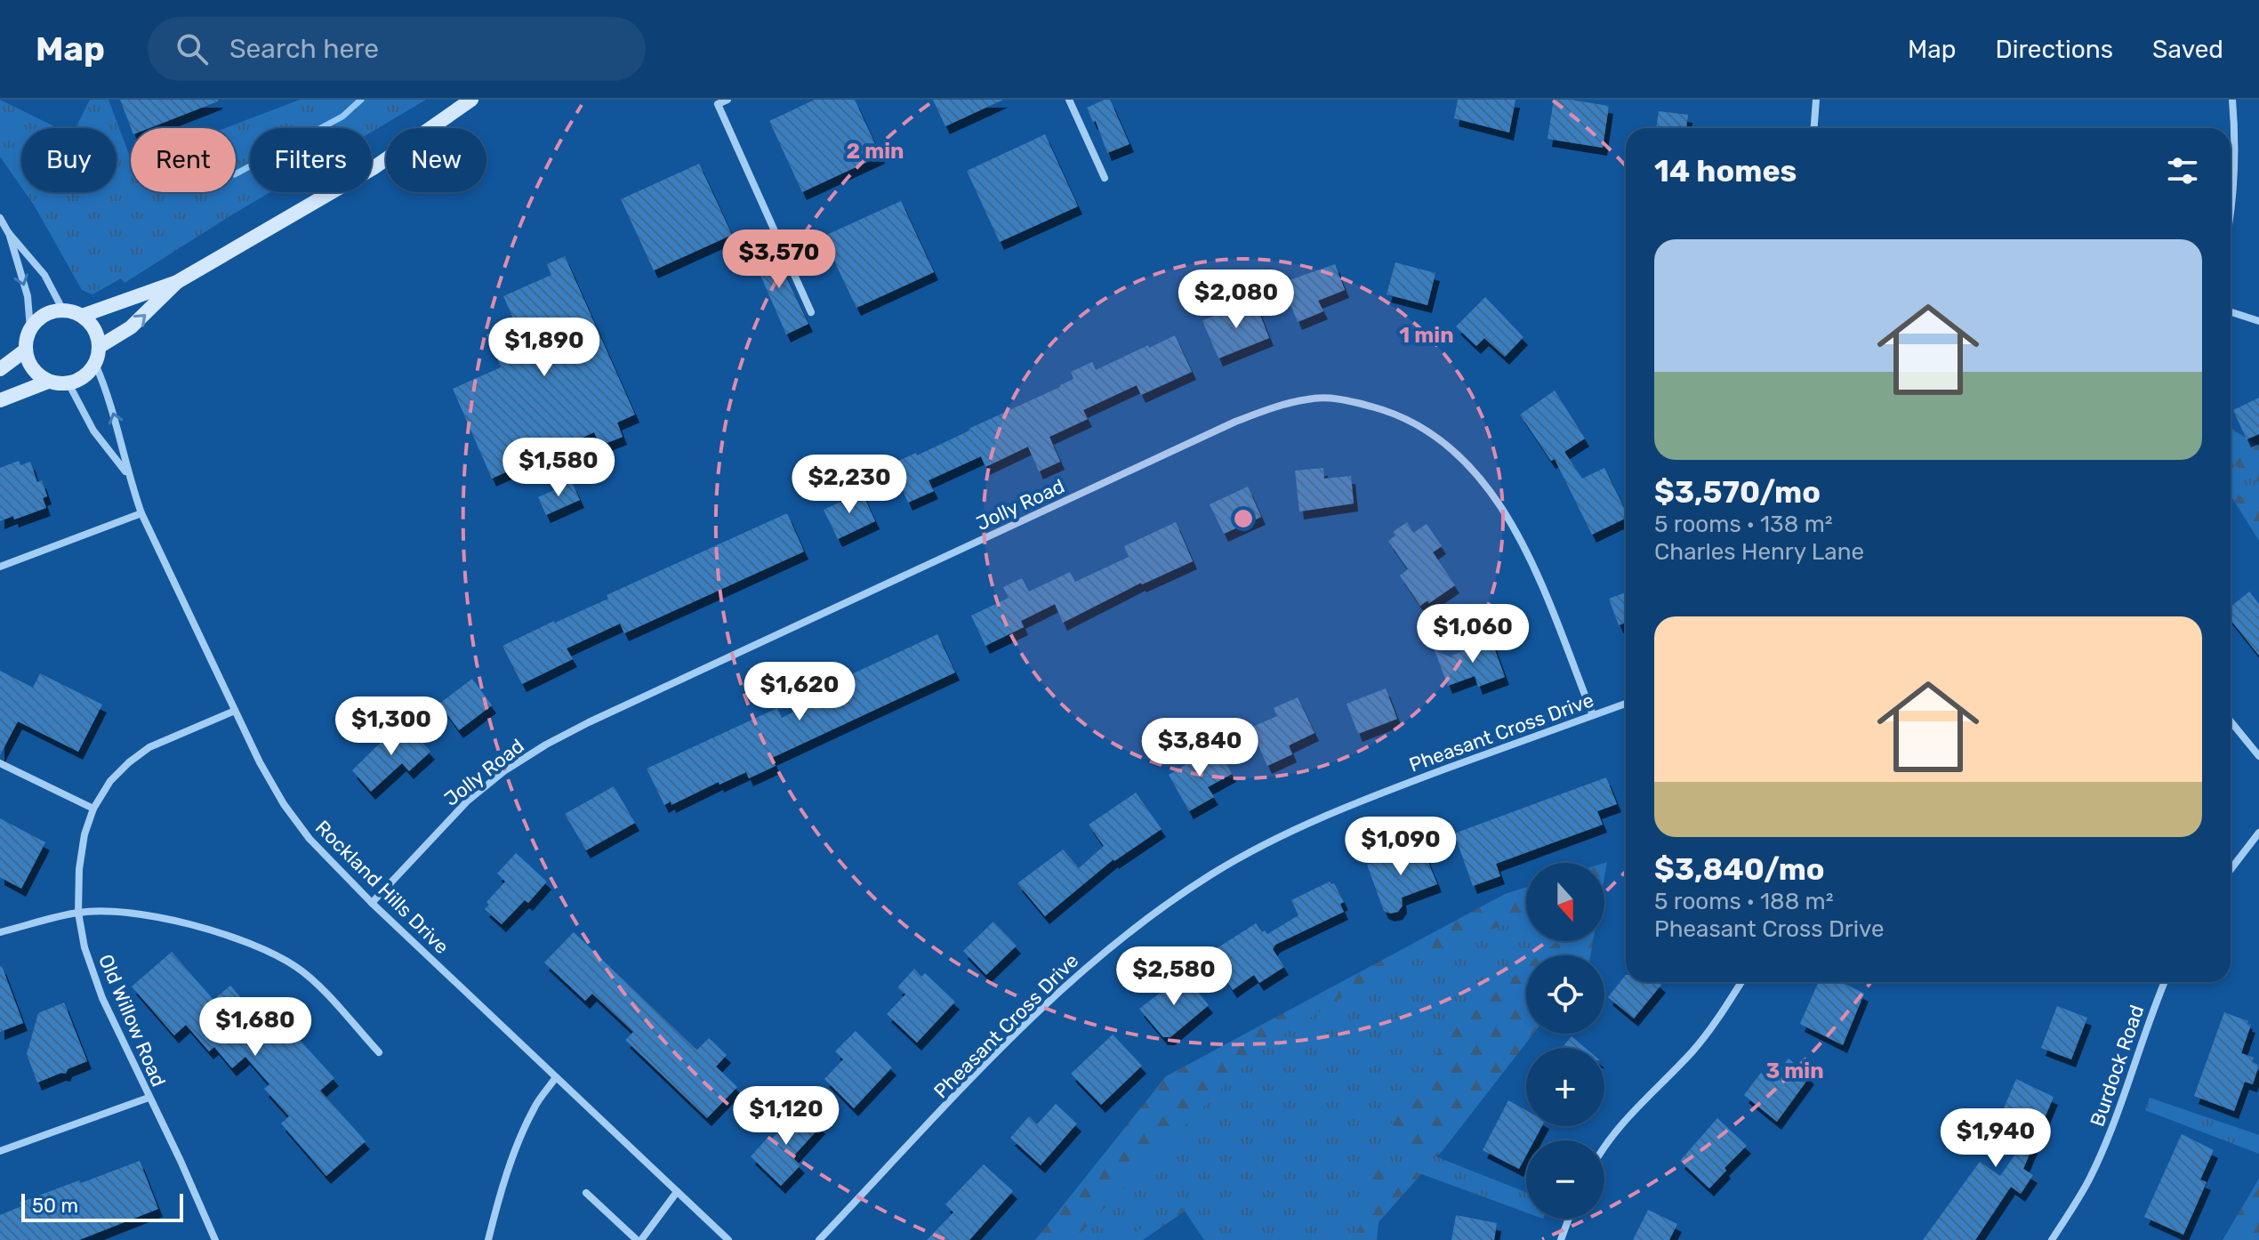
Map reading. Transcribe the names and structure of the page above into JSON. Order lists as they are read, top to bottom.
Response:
{
  "streets": {
    "street": [
      "Jolly Road",
      "Pheasant Cross Drive",
      "Rockland Hills Drive",
      "Old Willow Road",
      "Burdock Road"
    ]
  },
  "crossings": [
    ["Jolly Road", "Pheasant Cross Drive"],
    ["Jolly Road", "Rockland Hills Drive"],
    ["Rockland Hills Drive", "Old Willow Road"]
  ],
  "scale_bar": "50 m",
  "north": "bottom",
  "page": {
    "header": "Map",
    "search": "Search here",
    "nav": ["Map", "Directions", "Saved"],
    "chip": [
      "Buy",
      "Rent",
      "Filters",
      "New"
    ],
    "heading": "14 homes",
    "list": [
      {
        "name": "$3,570/mo",
        "note": "5 rooms · 138 m² · Charles Henry Lane"
      },
      {
        "name": "$3,840/mo",
        "note": "5 rooms · 188 m² · Pheasant Cross Drive"
      }
    ],
    "price": [
      "$3,570",
      "$2,080",
      "$1,890",
      "$1,580",
      "$2,230",
      "$1,060",
      "$1,620",
      "$1,300",
      "$3,840",
      "$1,090",
      "$2,580",
      "$1,680",
      "$1,120",
      "$1,940"
    ],
    "map_buttons": ["+", "−"],
    "scale": "50 m"
  },
  "rings": ["2 min", "1 min", "3 min"]
}
